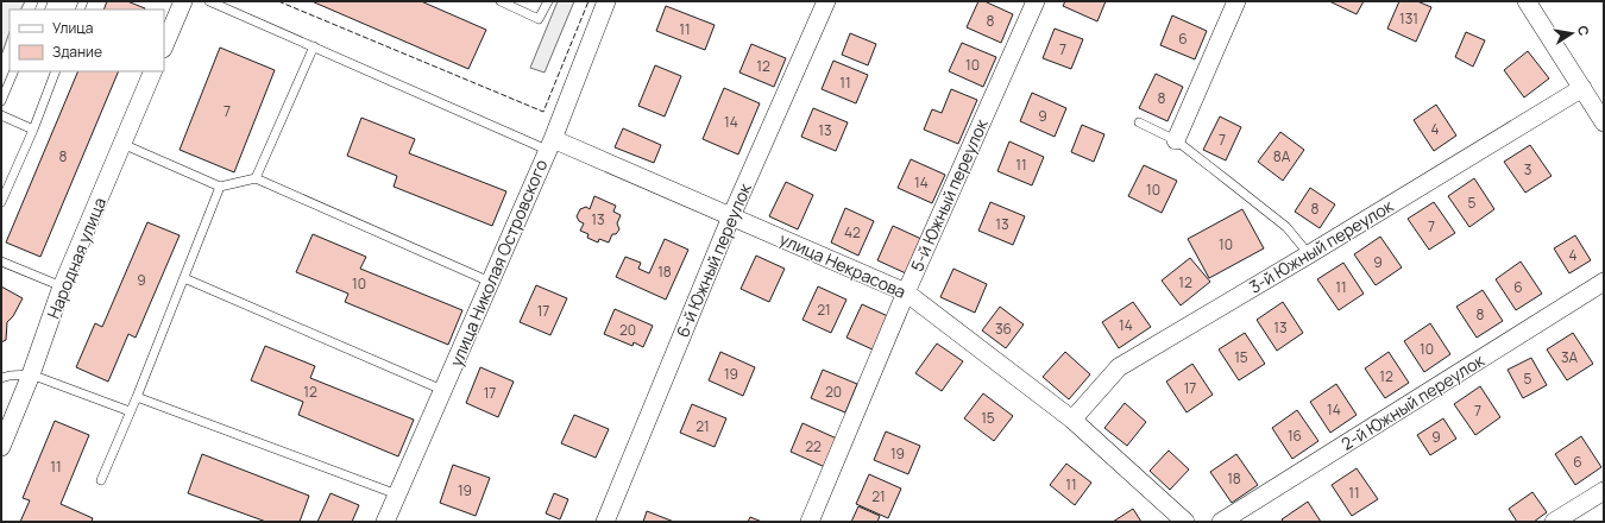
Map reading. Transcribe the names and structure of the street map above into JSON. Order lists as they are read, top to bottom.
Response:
{
  "streets": {
    "street": [
      "5-й Южный переулок",
      "3-й Южный переулок",
      "Народная улица",
      "6-й Южный переулок",
      "улица Николая Островского",
      "улица Некрасова",
      "2-й Южный переулок"
    ]
  },
  "crossings": [
    ["5-й Южный переулок", "улица Некрасова"],
    ["3-й Южный переулок", "улица Некрасова"],
    ["6-й Южный переулок", "улица Некрасова"],
    ["улица Николая Островского", "улица Некрасова"]
  ],
  "house_numbers": [
    "131",
    "8",
    "11",
    "6",
    "7",
    "10",
    "12",
    "11",
    "8",
    "7",
    "9",
    "14",
    "4",
    "13",
    "7",
    "8",
    "8А",
    "11",
    "3",
    "14",
    "10",
    "5",
    "8",
    "13",
    "13",
    "7",
    "42",
    "10",
    "4",
    "9",
    "18",
    "9",
    "12",
    "10",
    "11",
    "6",
    "21",
    "17",
    "8",
    "14",
    "13",
    "36",
    "20",
    "10",
    "15",
    "3А",
    "19",
    "12",
    "5",
    "17",
    "12",
    "20",
    "17",
    "14",
    "7",
    "15",
    "21",
    "16",
    "9",
    "22",
    "19",
    "6",
    "11",
    "18",
    "11",
    "19",
    "11",
    "21"
  ],
  "legend": ["Улица", "Здание"],
  "north": "right"
}
